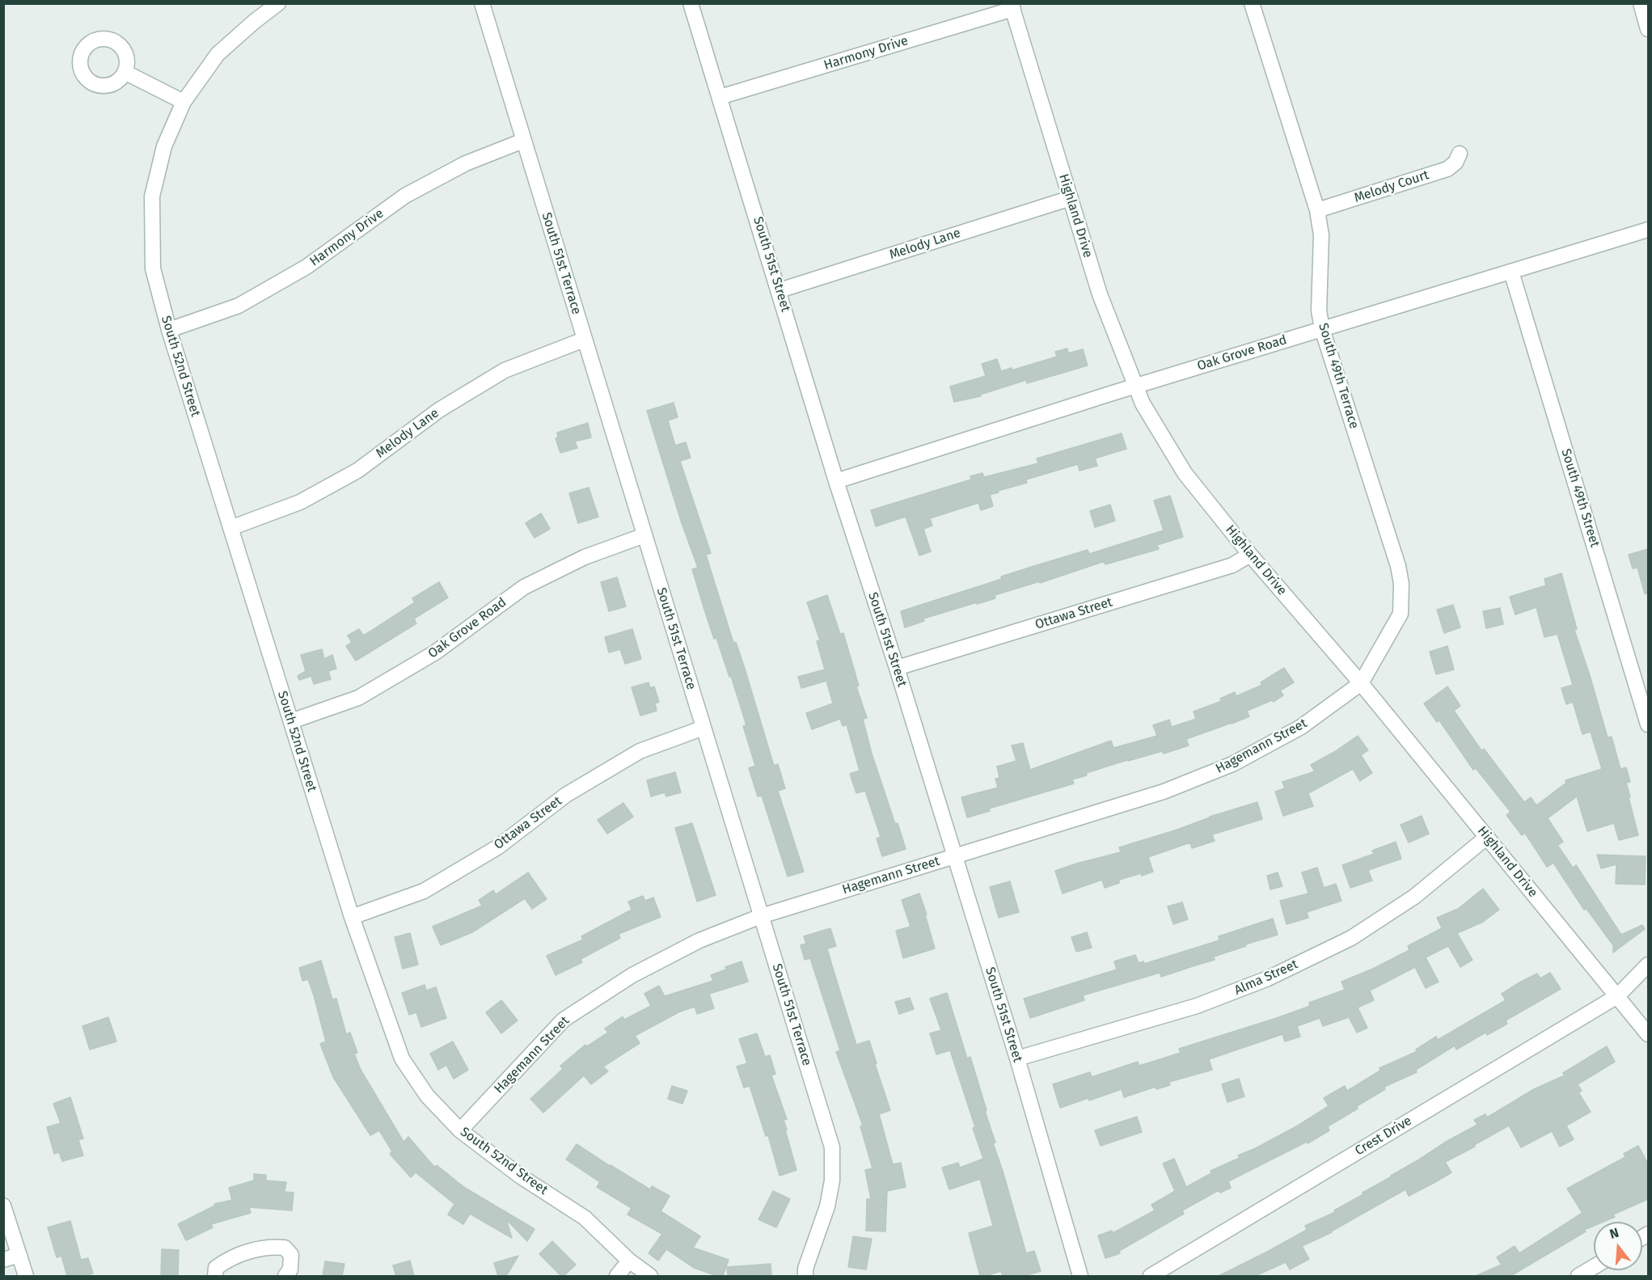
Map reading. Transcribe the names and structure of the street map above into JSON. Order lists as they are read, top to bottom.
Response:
{
  "streets": {
    "street": [
      "Harmony Drive",
      "Melody Court",
      "Highland Drive",
      "Melody Lane",
      "South 51st Terrace",
      "South 51st Street",
      "Oak Grove Road",
      "South 52nd Street",
      "South 49th Terrace",
      "South 49th Street",
      "Ottawa Street",
      "Hagemann Street",
      "Alma Street",
      "Crest Drive"
    ]
  },
  "crossings": [
    ["Harmony Drive", "Highland Drive"],
    ["Harmony Drive", "South 51st Terrace"],
    ["Harmony Drive", "South 51st Street"],
    ["Harmony Drive", "South 52nd Street"],
    ["Melody Court", "South 49th Terrace"],
    ["Highland Drive", "Melody Lane"],
    ["Highland Drive", "Oak Grove Road"],
    ["Highland Drive", "South 49th Terrace"],
    ["Highland Drive", "Ottawa Street"],
    ["Highland Drive", "Hagemann Street"],
    ["Highland Drive", "Alma Street"],
    ["Highland Drive", "Crest Drive"],
    ["Melody Lane", "South 51st Terrace"],
    ["Melody Lane", "South 51st Street"],
    ["Melody Lane", "South 52nd Street"],
    ["South 51st Terrace", "Oak Grove Road"],
    ["South 51st Terrace", "Ottawa Street"],
    ["South 51st Terrace", "Hagemann Street"],
    ["South 51st Street", "Oak Grove Road"],
    ["South 51st Street", "Ottawa Street"],
    ["South 51st Street", "Hagemann Street"],
    ["South 51st Street", "Alma Street"],
    ["Oak Grove Road", "South 52nd Street"],
    ["Oak Grove Road", "South 49th Terrace"],
    ["Oak Grove Road", "South 49th Street"],
    ["South 52nd Street", "Ottawa Street"],
    ["South 52nd Street", "Hagemann Street"],
    ["South 49th Terrace", "Hagemann Street"]
  ],
  "north": "top"
}
